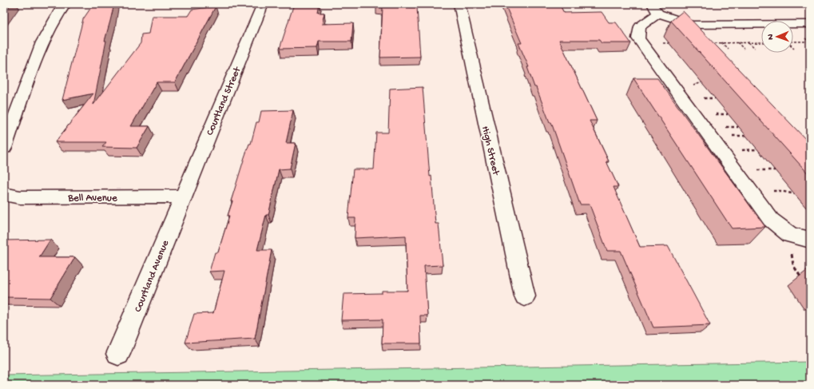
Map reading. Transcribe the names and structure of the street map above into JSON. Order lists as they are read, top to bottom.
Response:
{
  "streets": {
    "street": [
      "Courtland Street",
      "High Street",
      "Bell Avenue",
      "Courtland Avenue"
    ]
  },
  "crossings": [
    ["Courtland Street", "Bell Avenue"],
    ["Courtland Street", "Courtland Avenue"],
    ["Bell Avenue", "Courtland Avenue"]
  ],
  "north": "left"
}
